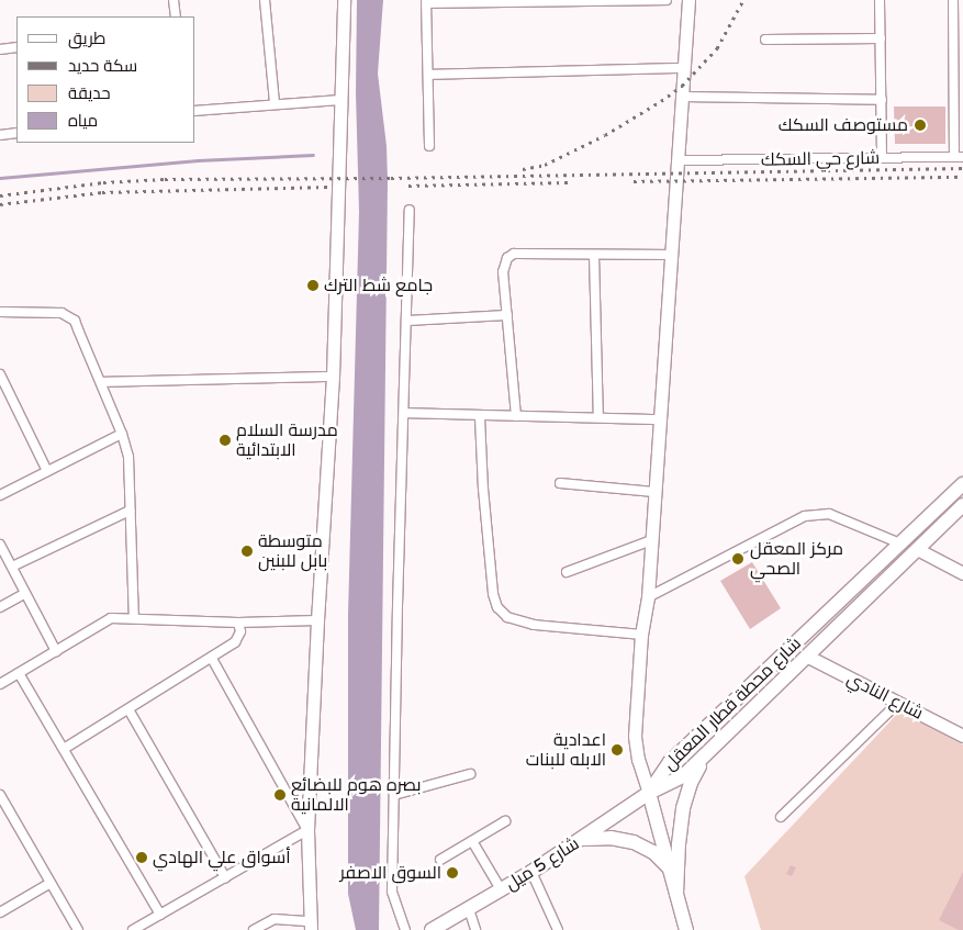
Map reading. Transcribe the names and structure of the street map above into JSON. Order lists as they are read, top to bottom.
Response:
{
  "streets": {
    "main road": ["شارع محطة قطار المعقل", "شارع 5 ميل"],
    "street": ["شارع حي السكك", "شارع النادي"]
  },
  "crossings": [
    ["شارع النادي", "شارع محطة قطار المعقل"],
    ["شارع محطة قطار المعقل", "شارع 5 ميل"]
  ],
  "places": [
    "مستوصف السكك",
    "جامع شط الترك",
    "مدرسة السلام الابتدائية",
    "متوسطة بابل للبنين",
    "مركز المعقل الصحي",
    "اعدادية الابله للبنات",
    "بصره هوم للبضائع الالمانية",
    "أسواق علي الهادي",
    "السوق الاصفر"
  ],
  "legend": [
    "طريق",
    "سكة حديد",
    "حديقة",
    "مياه"
  ]
}
